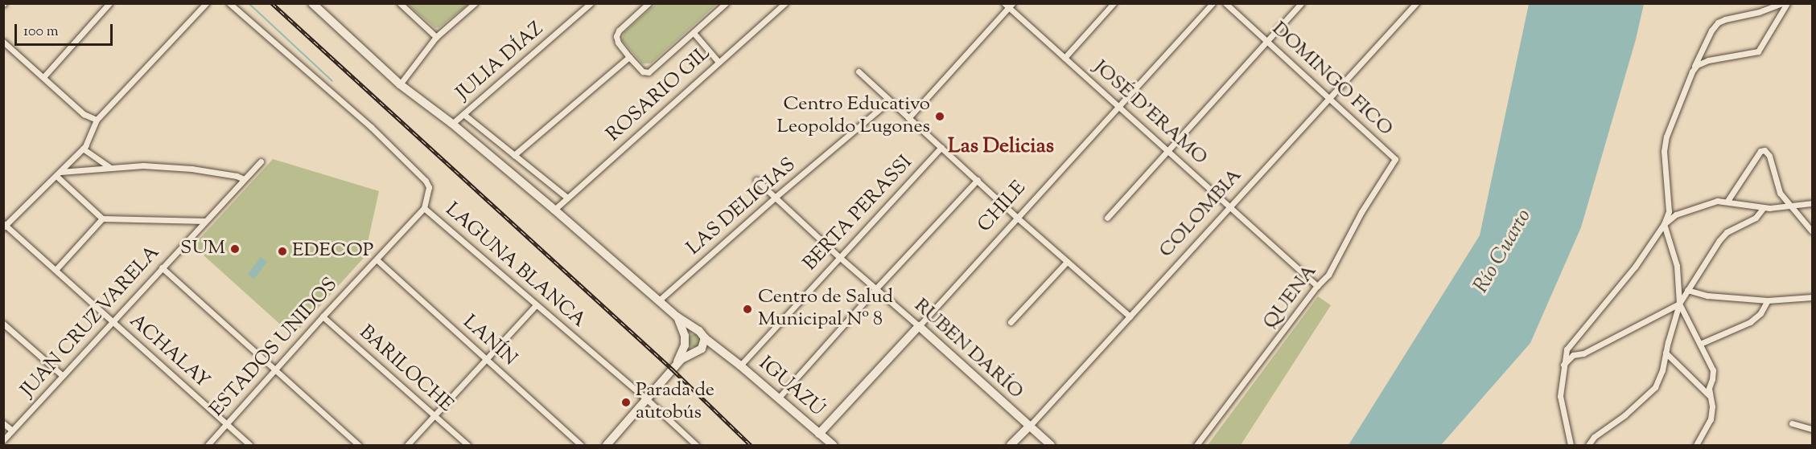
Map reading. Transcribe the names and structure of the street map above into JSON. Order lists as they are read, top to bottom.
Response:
{
  "streets": {
    "main road": [
      "CHILE",
      "COLOMBIA",
      "RUBEN DARÍO",
      "IGUAZÚ"
    ],
    "street": [
      "JULIA DÍAZ",
      "DOMINGO FICO",
      "ROSARIO GIL",
      "JOSÉ D'ERAMO",
      "LAS DELICIAS",
      "BERTA PERASSI",
      "LAGUNA BLANCA",
      "QUENA",
      "JUAN CRUZ VARELA",
      "LANÍN",
      "ESTADOS UNIDOS",
      "ACHALAY",
      "BARILOCHE"
    ]
  },
  "crossings": [
    ["DOMINGO FICO", "COLOMBIA"],
    ["DOMINGO FICO", "QUENA"],
    ["JOSÉ D'ERAMO", "CHILE"],
    ["JOSÉ D'ERAMO", "COLOMBIA"],
    ["JOSÉ D'ERAMO", "QUENA"],
    ["LAS DELICIAS", "RUBEN DARÍO"],
    ["CHILE", "RUBEN DARÍO"],
    ["CHILE", "IGUAZÚ"],
    ["BERTA PERASSI", "RUBEN DARÍO"],
    ["BERTA PERASSI", "IGUAZÚ"],
    ["COLOMBIA", "RUBEN DARÍO"],
    ["LAGUNA BLANCA", "ESTADOS UNIDOS"],
    ["JUAN CRUZ VARELA", "ACHALAY"],
    ["LANÍN", "ESTADOS UNIDOS"],
    ["ESTADOS UNIDOS", "ACHALAY"],
    ["ESTADOS UNIDOS", "BARILOCHE"]
  ],
  "districts": ["Las Delicias"],
  "water": ["Río Cuarto"],
  "places": [
    "Centro Educativo Leopoldo Lugones",
    "SUM",
    "EDECOP",
    "Centro de Salud Municipal Nº 8",
    "Parada de autobús"
  ],
  "scale_bar": "100 m"
}
